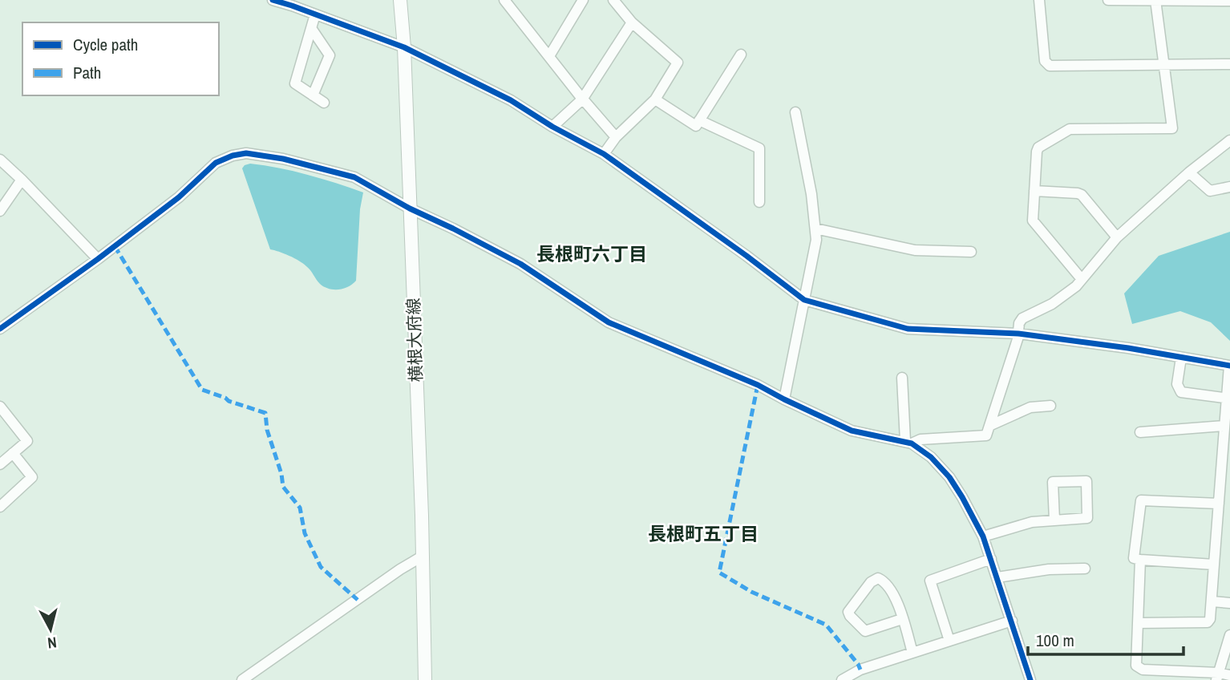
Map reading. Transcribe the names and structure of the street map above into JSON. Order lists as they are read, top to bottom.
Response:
{
  "streets": {
    "main road": ["横根大府線"]
  },
  "districts": ["長根町六丁目", "長根町五丁目"],
  "legend": ["Cycle path", "Path"],
  "scale_bar": "100 m",
  "north": "bottom"
}
